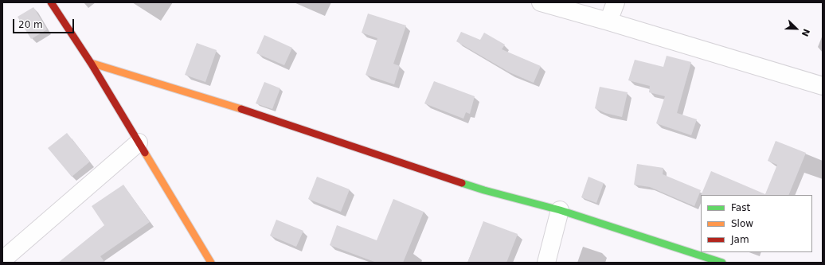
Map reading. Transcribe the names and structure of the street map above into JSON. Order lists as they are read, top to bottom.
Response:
{
  "legend": ["Fast", "Slow", "Jam"],
  "scale_bar": "20 m",
  "north": "bottom right"
}
